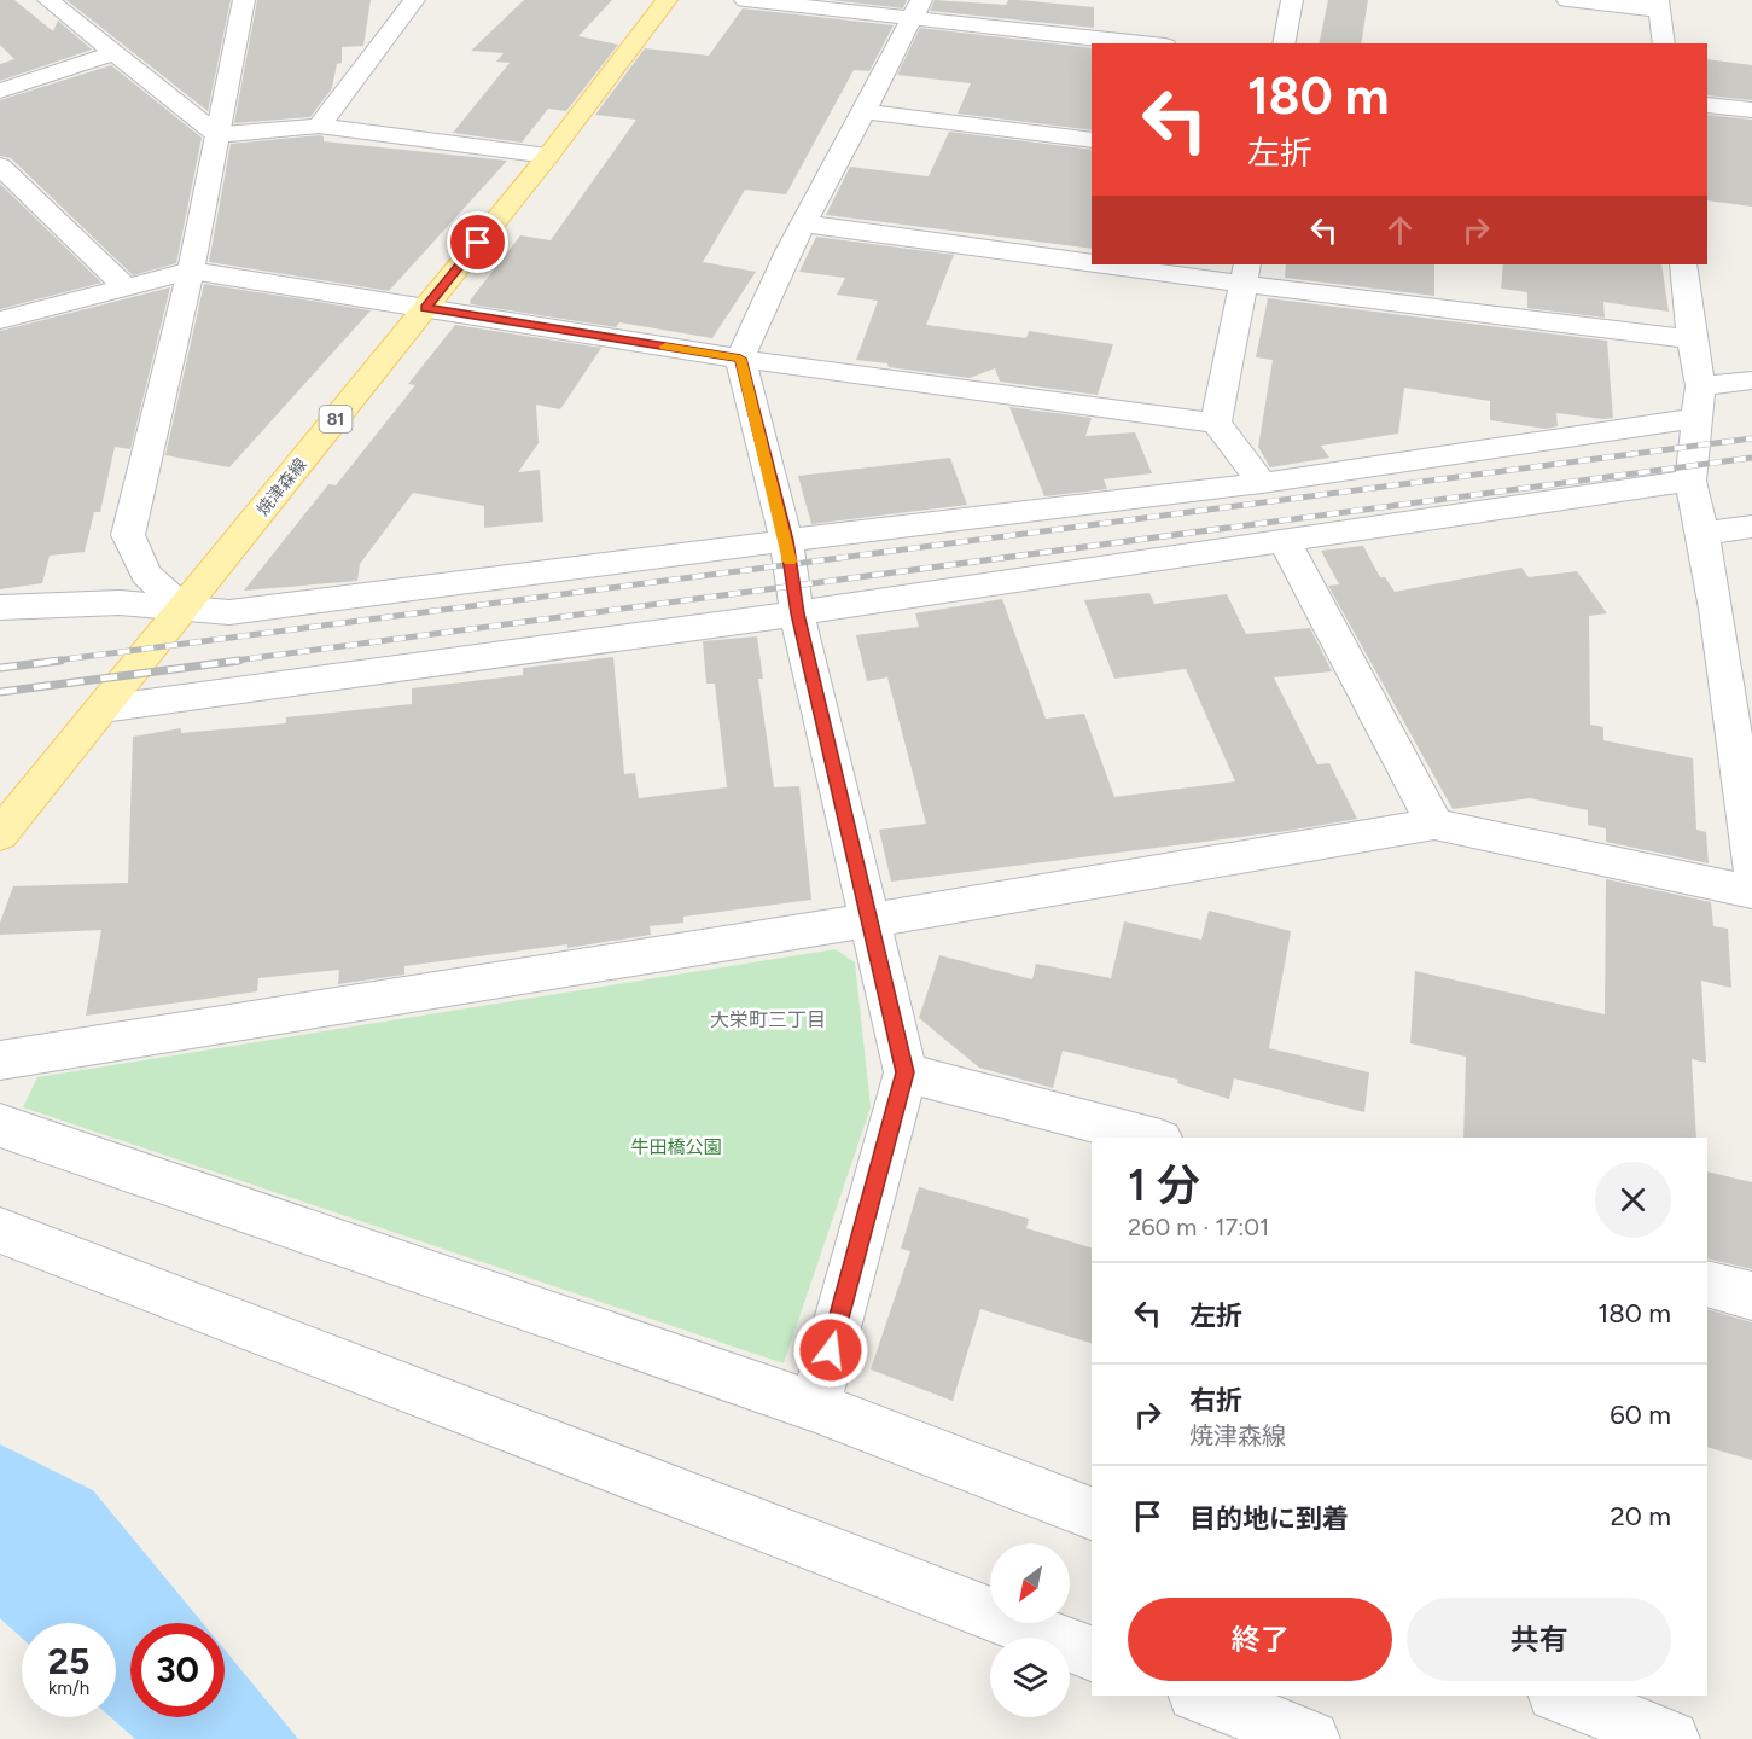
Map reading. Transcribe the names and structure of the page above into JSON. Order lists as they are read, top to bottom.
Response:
{
  "streets": {
    "main road": ["81", "焼津森線"]
  },
  "districts": ["大栄町三丁目"],
  "parks": ["牛田橋公園"],
  "north": "bottom left",
  "page": {
    "turn": ["180 m", "左折"],
    "heading": ["1 分", "260 m · 17:01"],
    "list": [
      {
        "name": "左折",
        "value": "180 m"
      },
      {
        "name": "右折",
        "note": "焼津森線",
        "value": "60 m"
      },
      {
        "name": "目的地に到着",
        "value": "20 m"
      }
    ],
    "buttons": ["終了", "共有"],
    "speed": "25 km/h",
    "limit": "30"
  }
}
